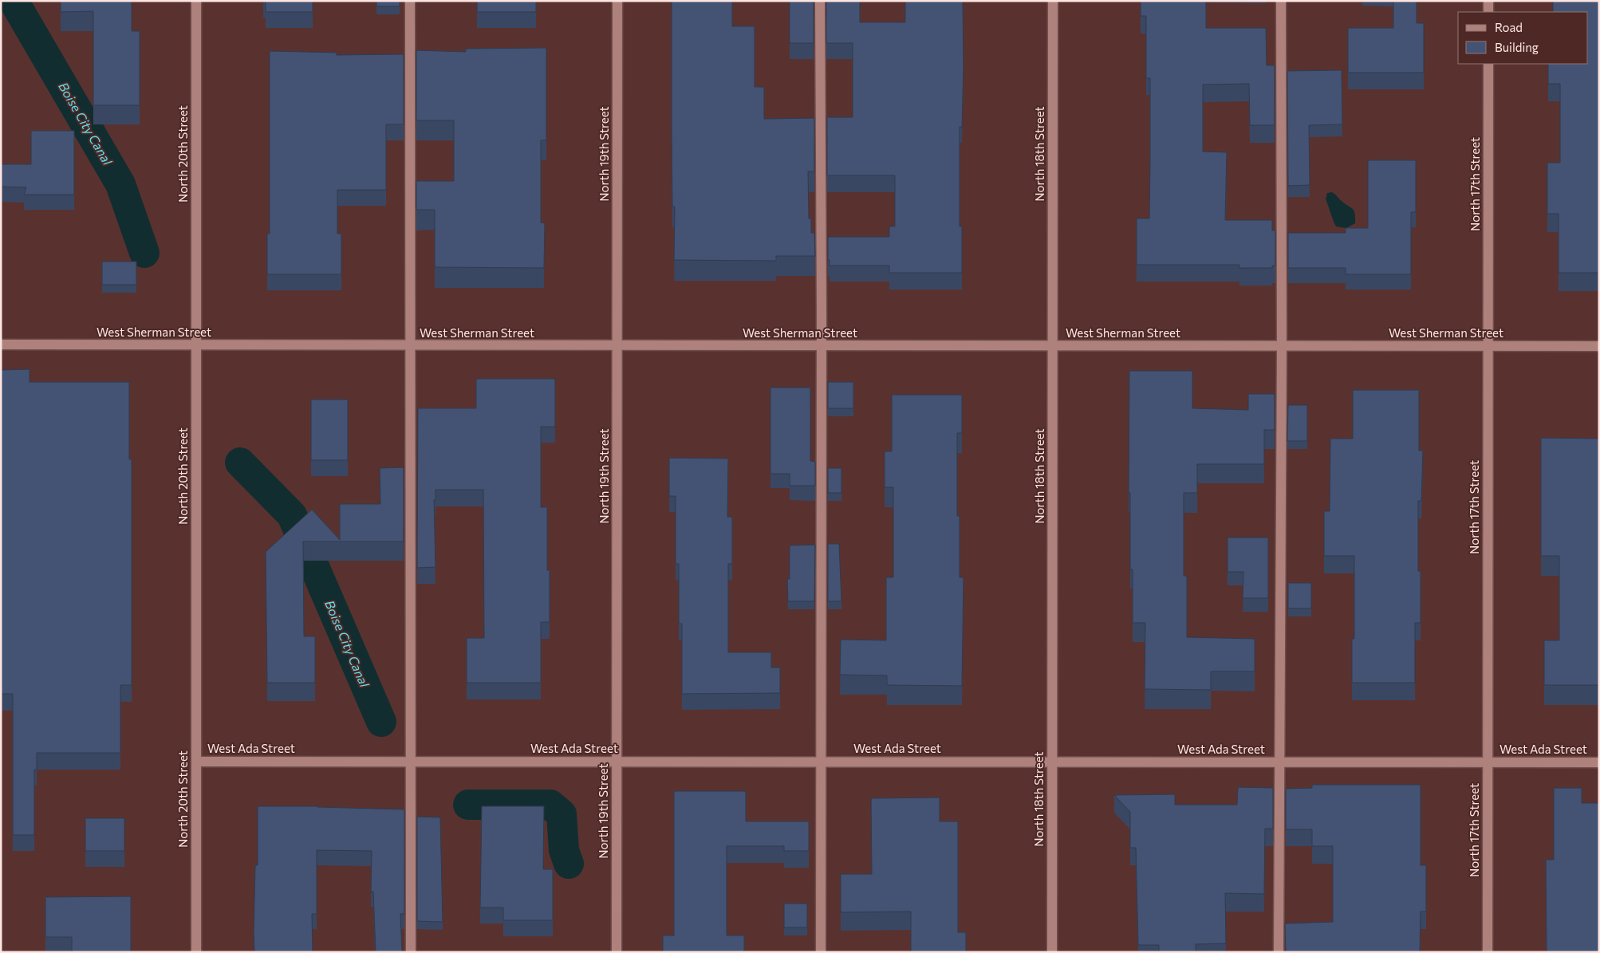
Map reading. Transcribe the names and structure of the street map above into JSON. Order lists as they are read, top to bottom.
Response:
{
  "streets": {
    "street": [
      "North 20th Street",
      "North 19th Street",
      "North 18th Street",
      "North 17th Street",
      "West Sherman Street",
      "West Ada Street"
    ]
  },
  "crossings": [
    ["North 20th Street", "West Sherman Street"],
    ["North 20th Street", "West Ada Street"],
    ["North 19th Street", "West Sherman Street"],
    ["North 19th Street", "West Ada Street"],
    ["North 18th Street", "West Sherman Street"],
    ["North 18th Street", "West Ada Street"],
    ["North 17th Street", "West Sherman Street"],
    ["North 17th Street", "West Ada Street"]
  ],
  "water": ["Boise City Canal"],
  "legend": ["Road", "Building"]
}
